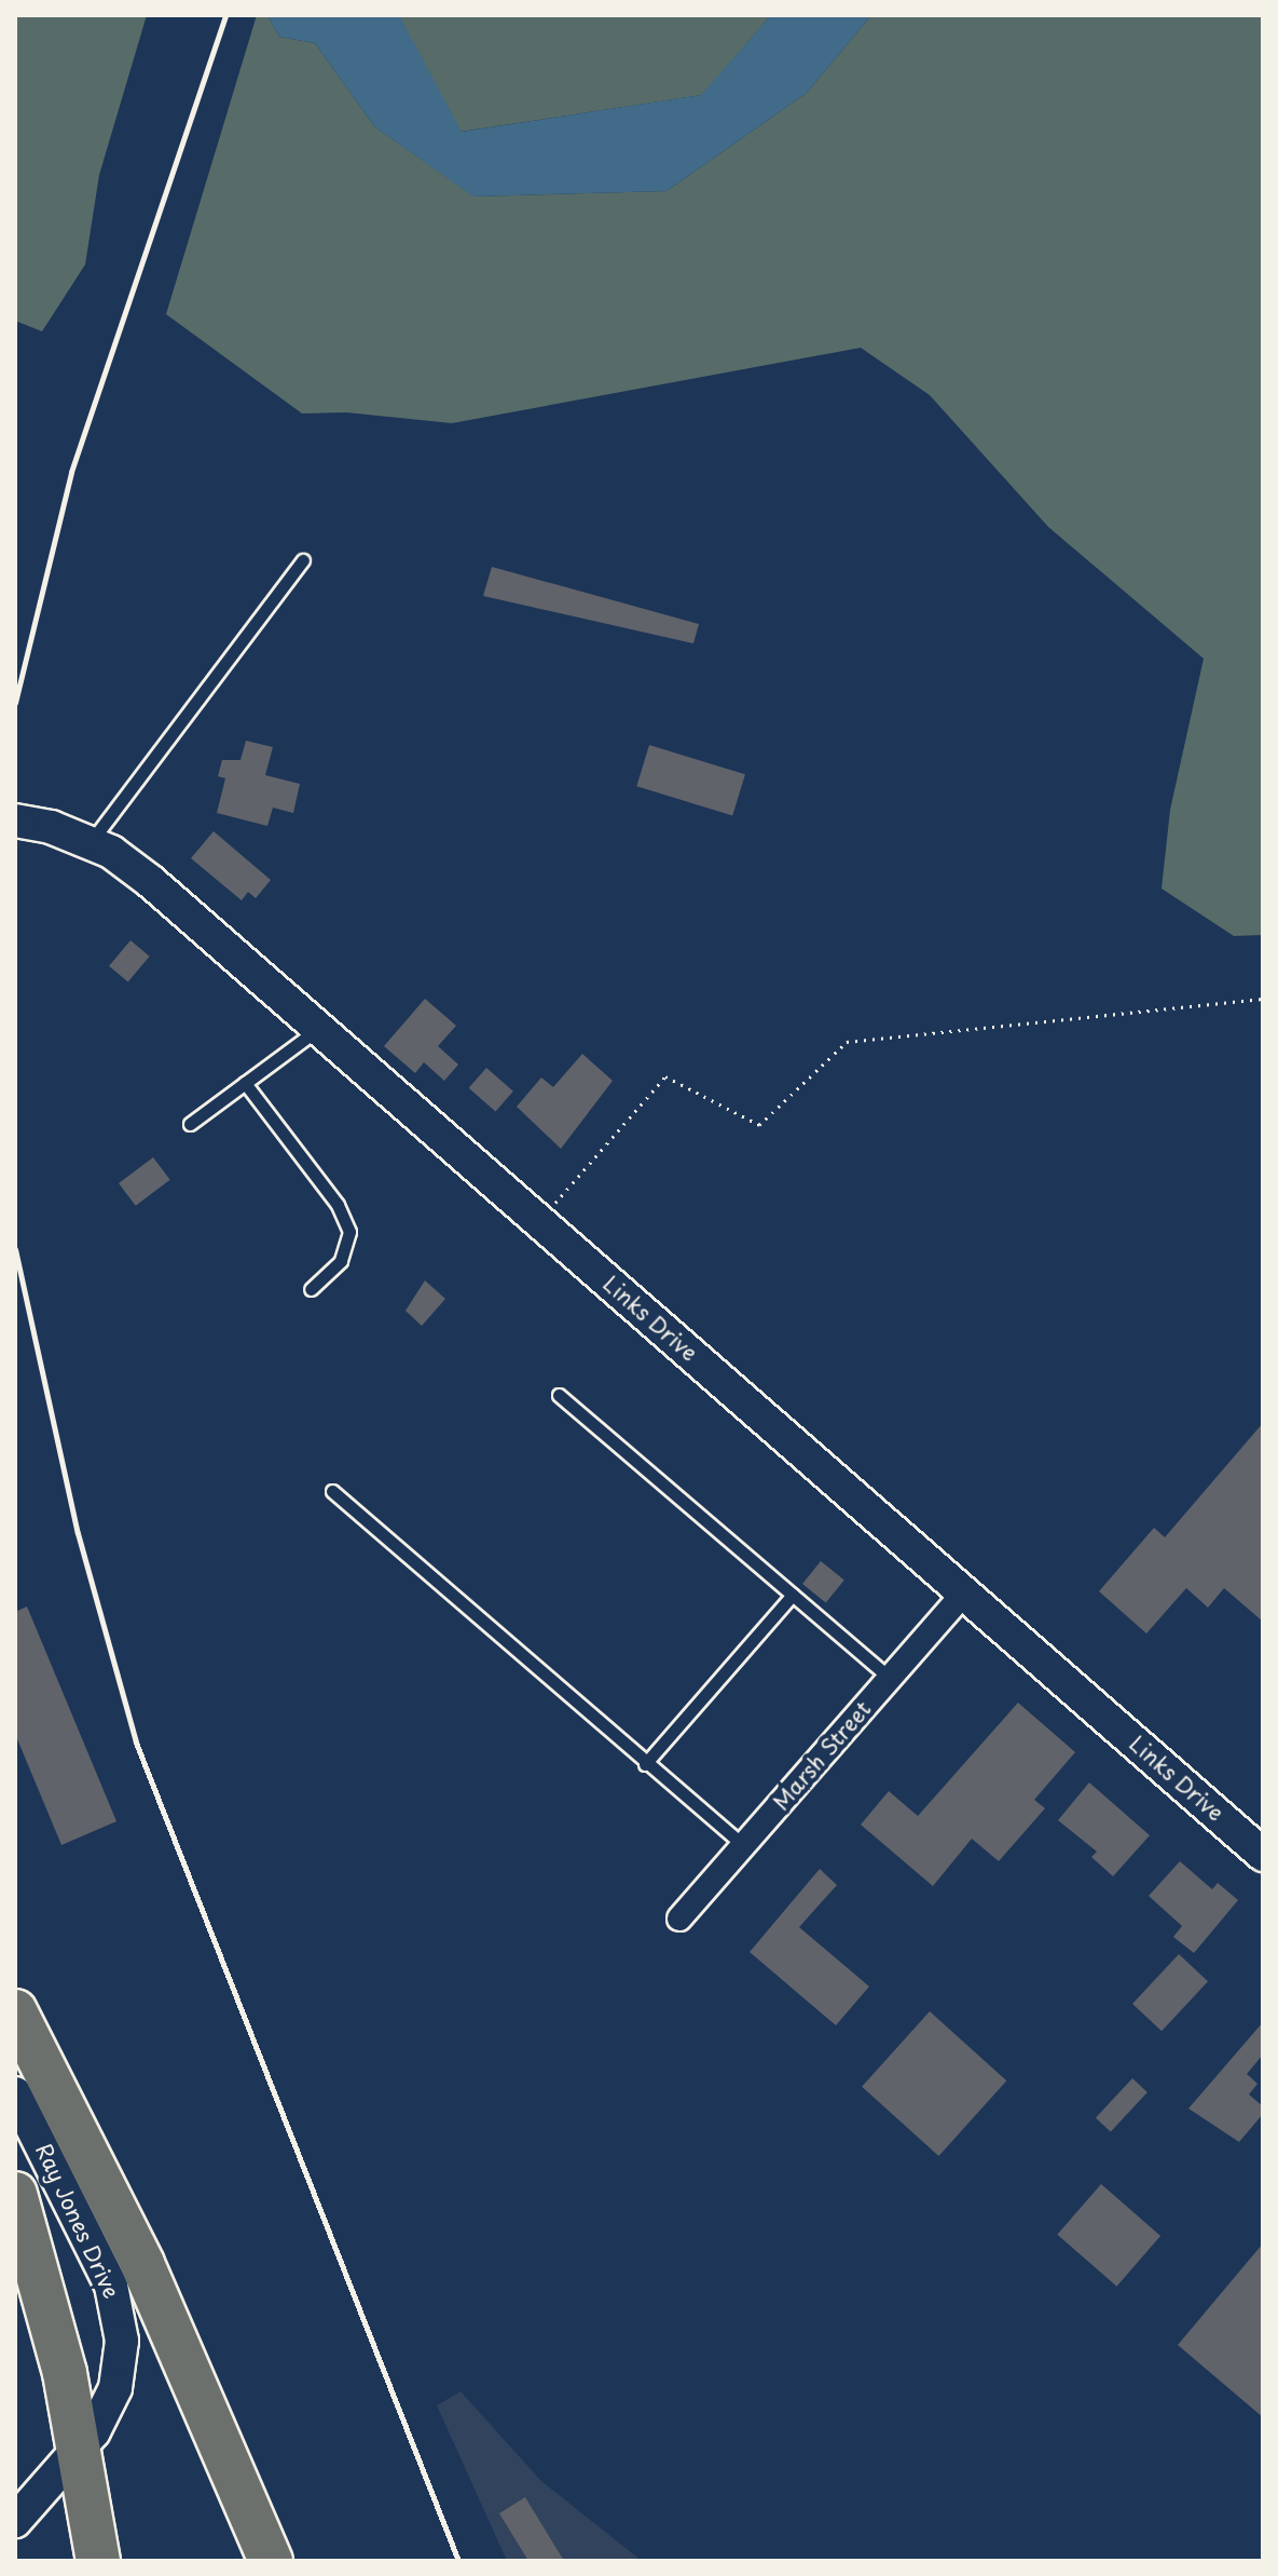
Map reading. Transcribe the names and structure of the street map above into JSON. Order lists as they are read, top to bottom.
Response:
{
  "streets": {
    "street": ["Links Drive", "Marsh Street", "Ray Jones Drive"]
  },
  "crossings": [
    ["Links Drive", "Marsh Street"]
  ]
}
